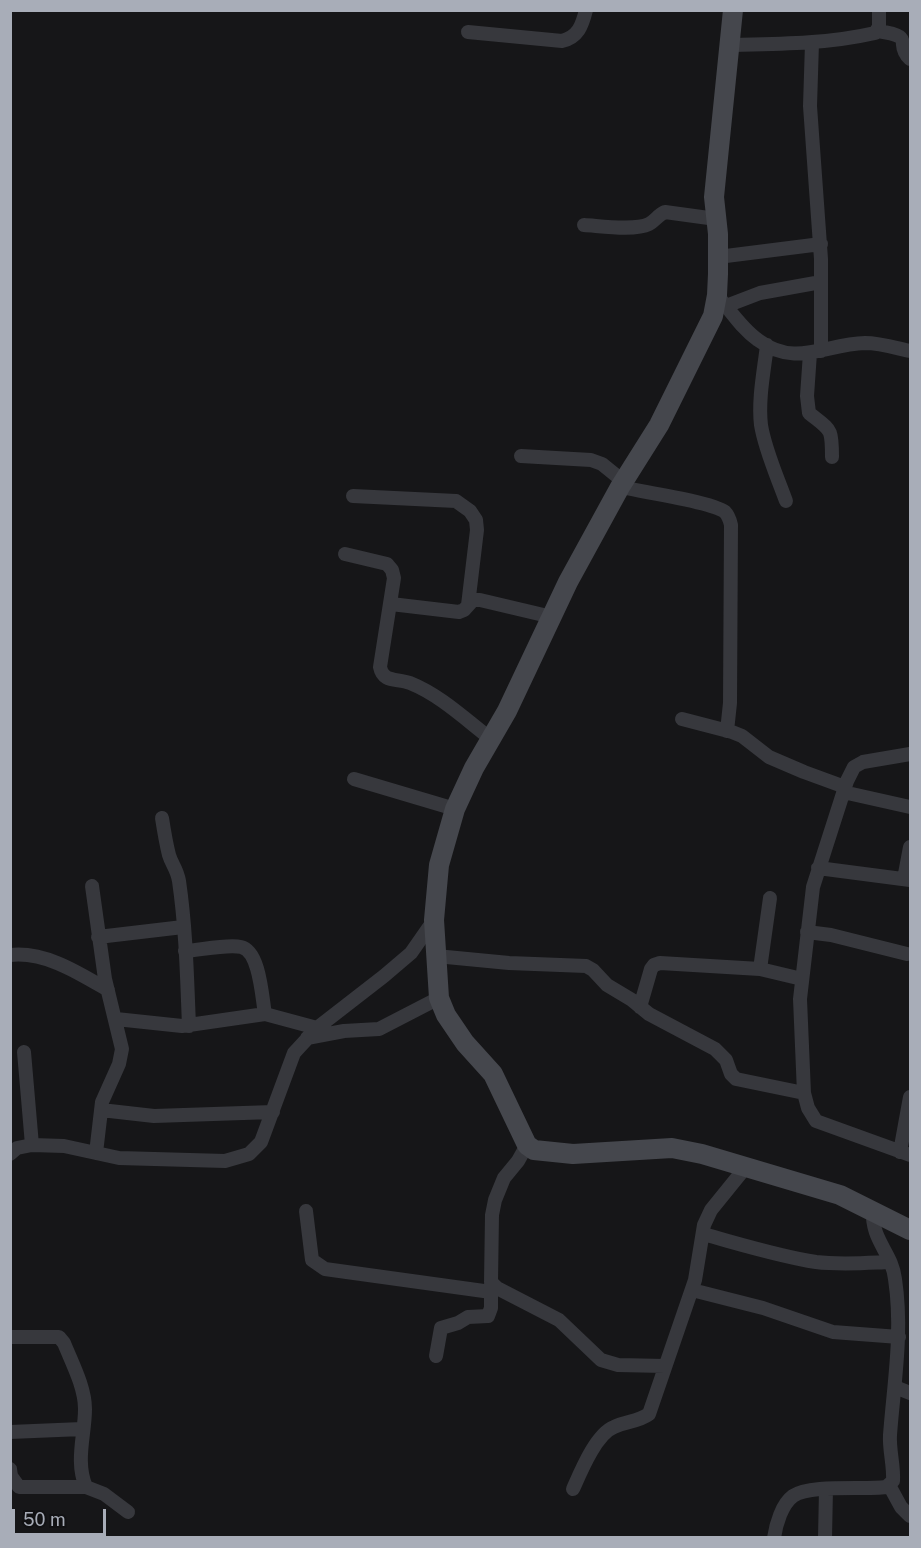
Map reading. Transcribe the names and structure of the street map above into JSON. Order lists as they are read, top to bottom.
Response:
{
  "scale_bar": "50 m"
}
